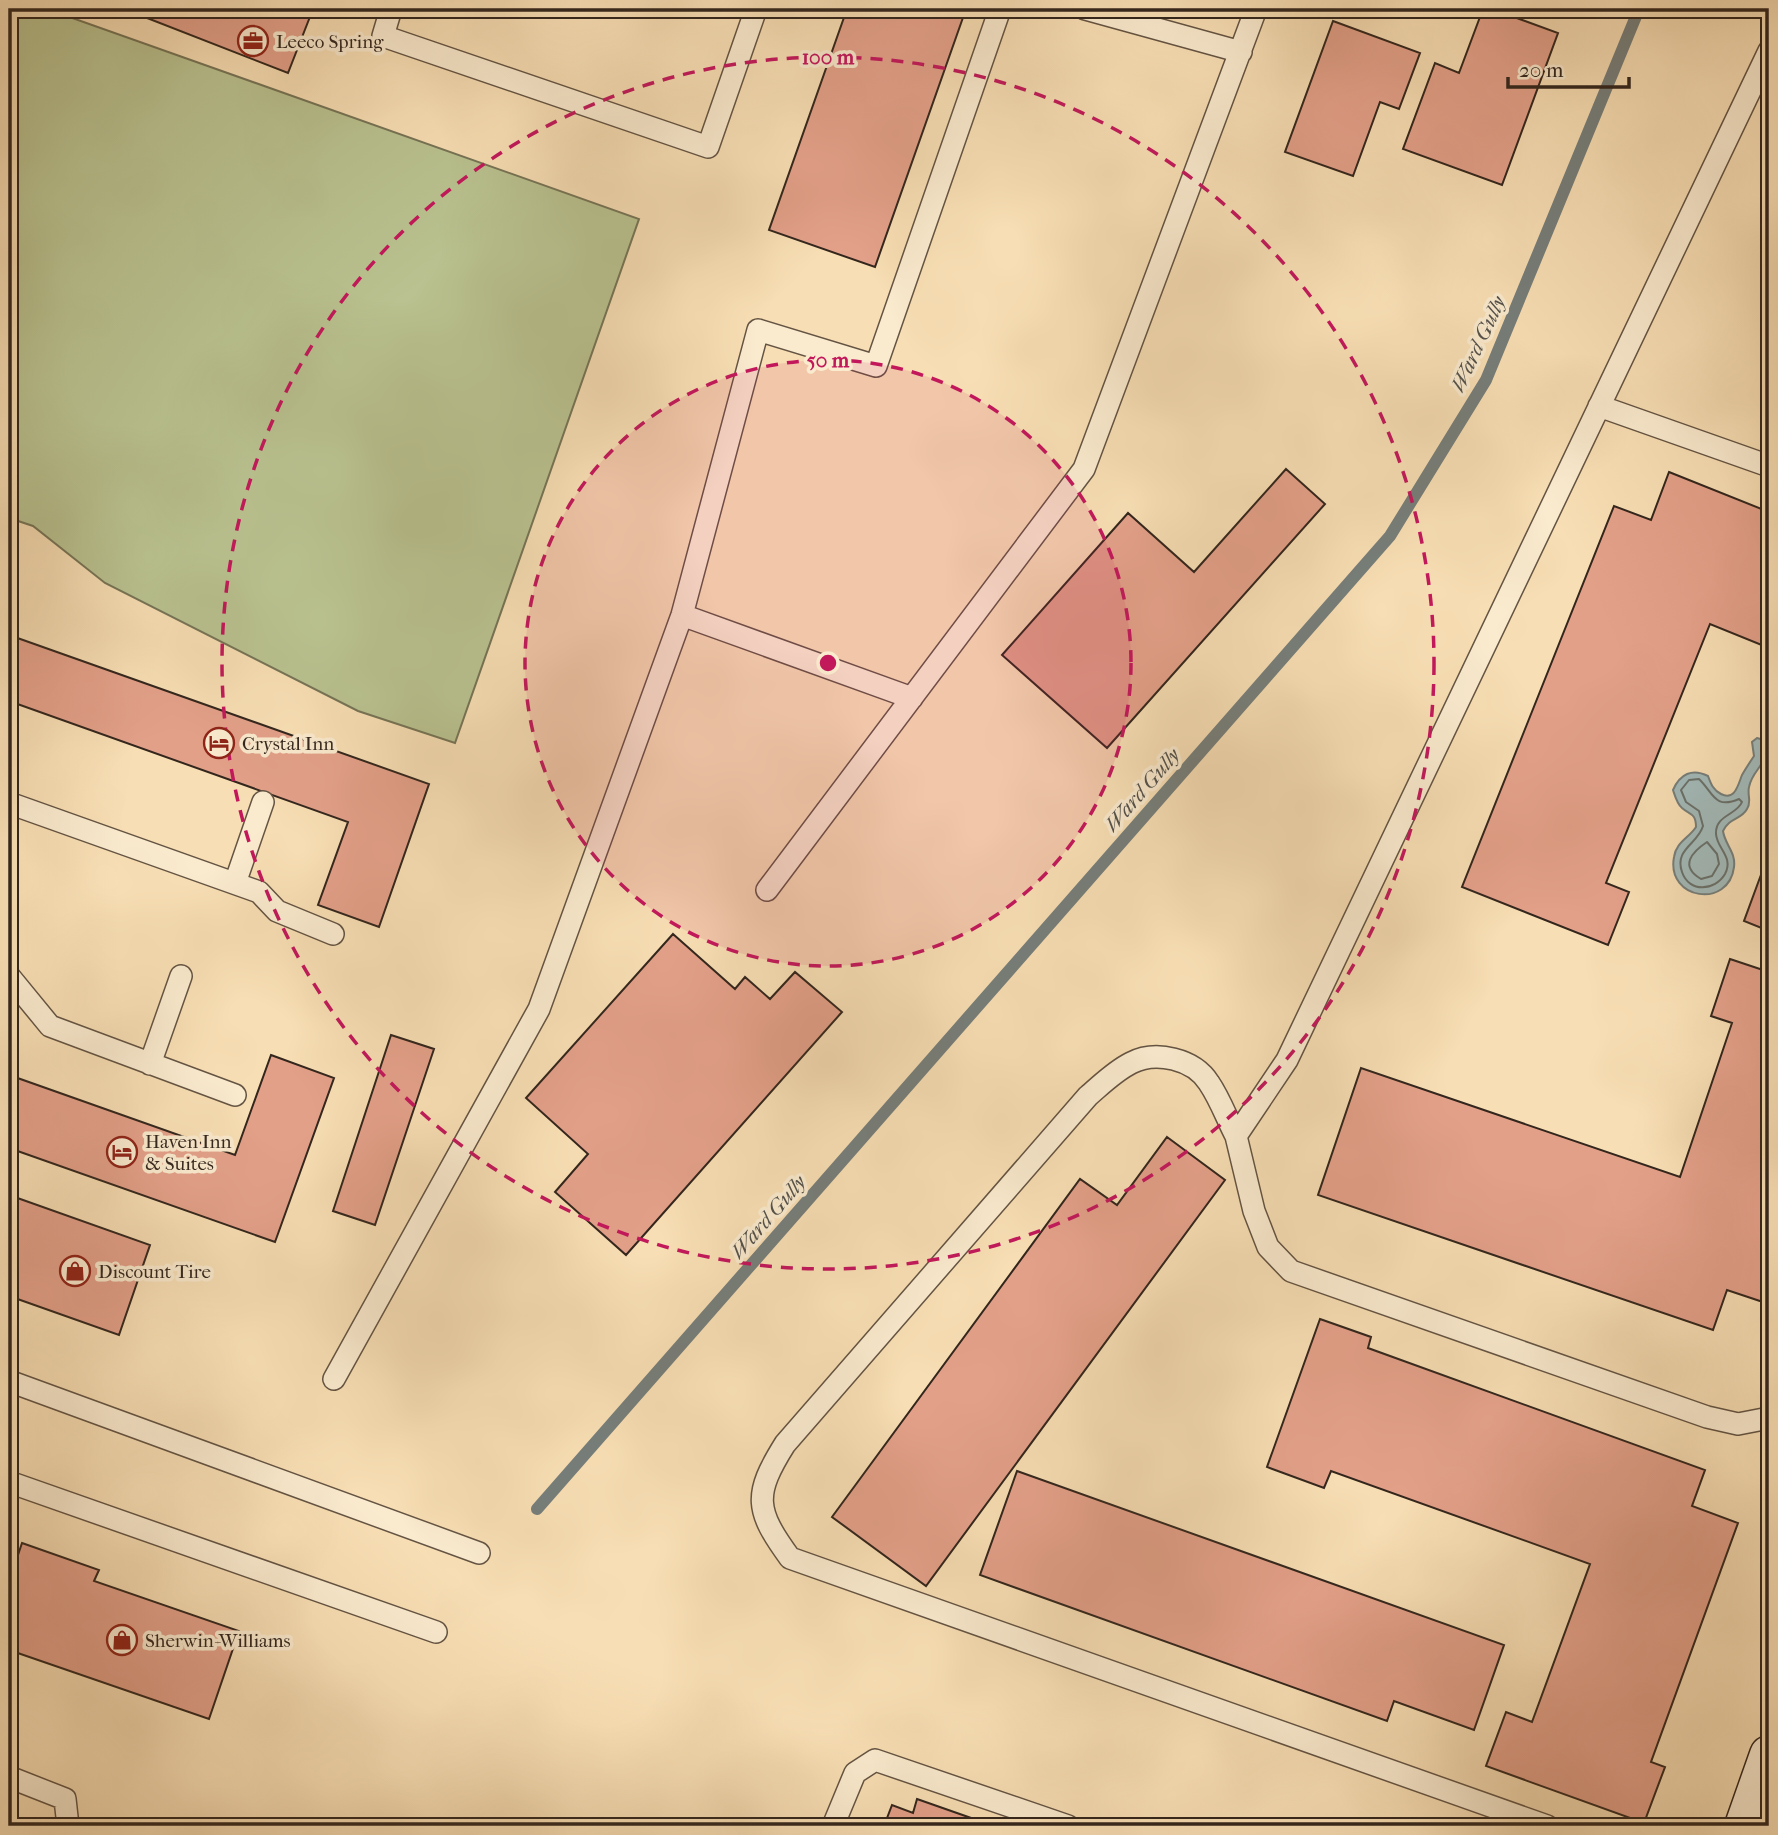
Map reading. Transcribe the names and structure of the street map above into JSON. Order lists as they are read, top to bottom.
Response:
{
  "water": ["Ward Gully"],
  "places": {
    "office": ["Leeco Spring"],
    "hotel": ["Crystal Inn", "Haven Inn & Suites"],
    "shop": ["Discount Tire", "Sherwin-Williams"]
  },
  "scale_bar": "20 m",
  "rings": ["100 m", "50 m"]
}
